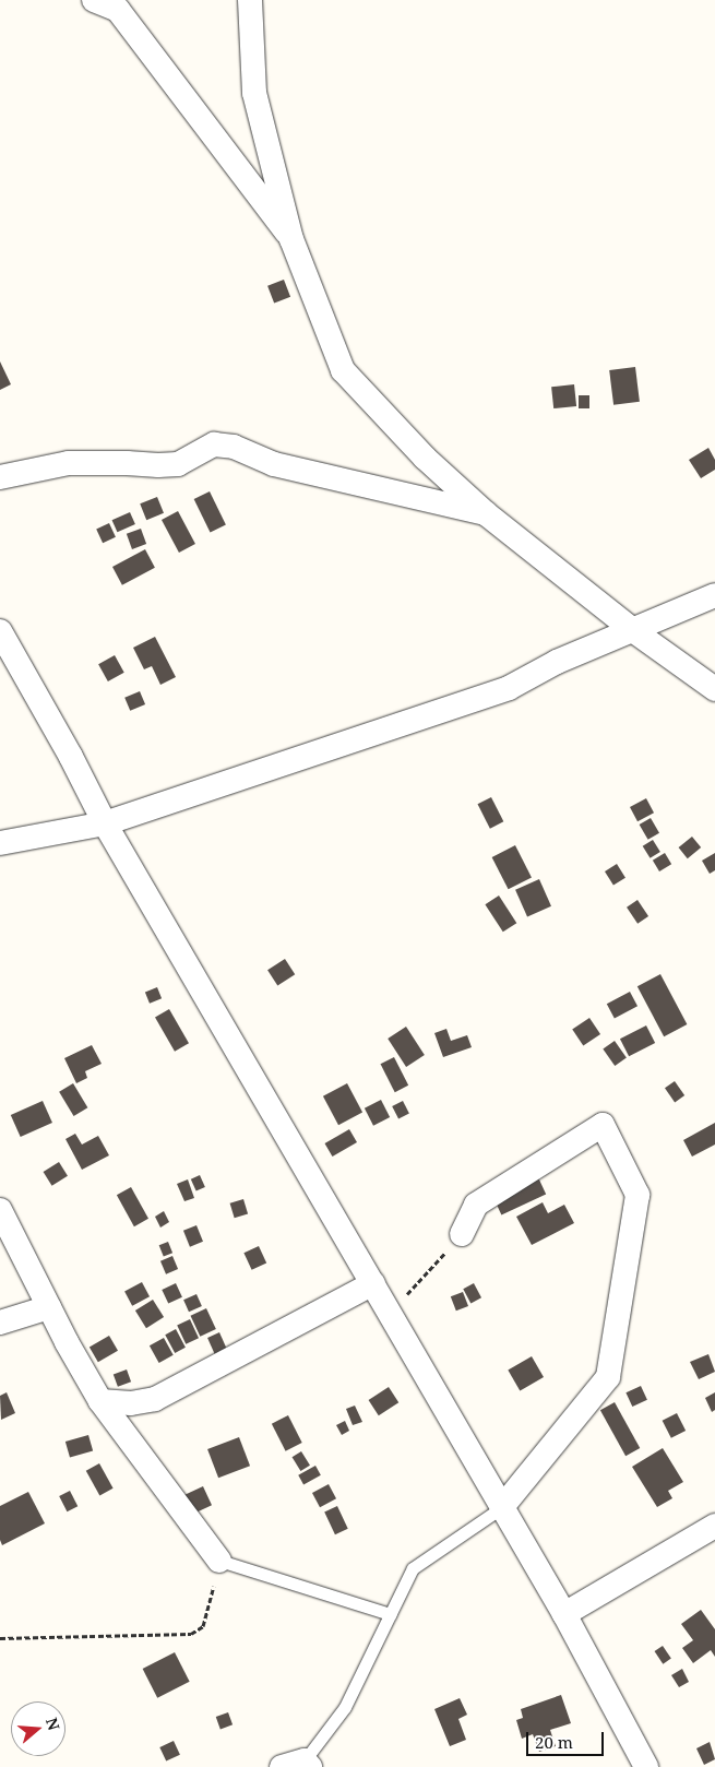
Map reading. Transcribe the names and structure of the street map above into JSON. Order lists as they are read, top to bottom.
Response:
{
  "scale_bar": "20 m",
  "north": "right"
}
